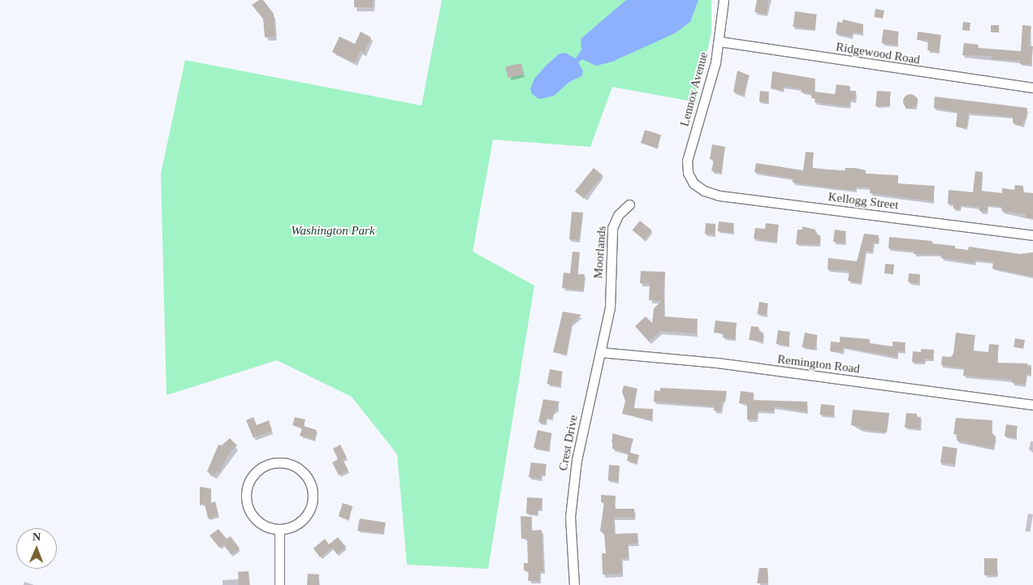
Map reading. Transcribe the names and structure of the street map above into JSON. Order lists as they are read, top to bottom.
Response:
{
  "streets": {
    "street": [
      "Ridgewood Road",
      "Lennox Avenue",
      "Kellogg Street",
      "Moorlands",
      "Remington Road",
      "Crest Drive"
    ]
  },
  "crossings": [
    ["Ridgewood Road", "Lennox Avenue"],
    ["Lennox Avenue", "Kellogg Street"],
    ["Moorlands", "Crest Drive"],
    ["Remington Road", "Crest Drive"]
  ],
  "parks": ["Washington Park"],
  "north": "top"
}
